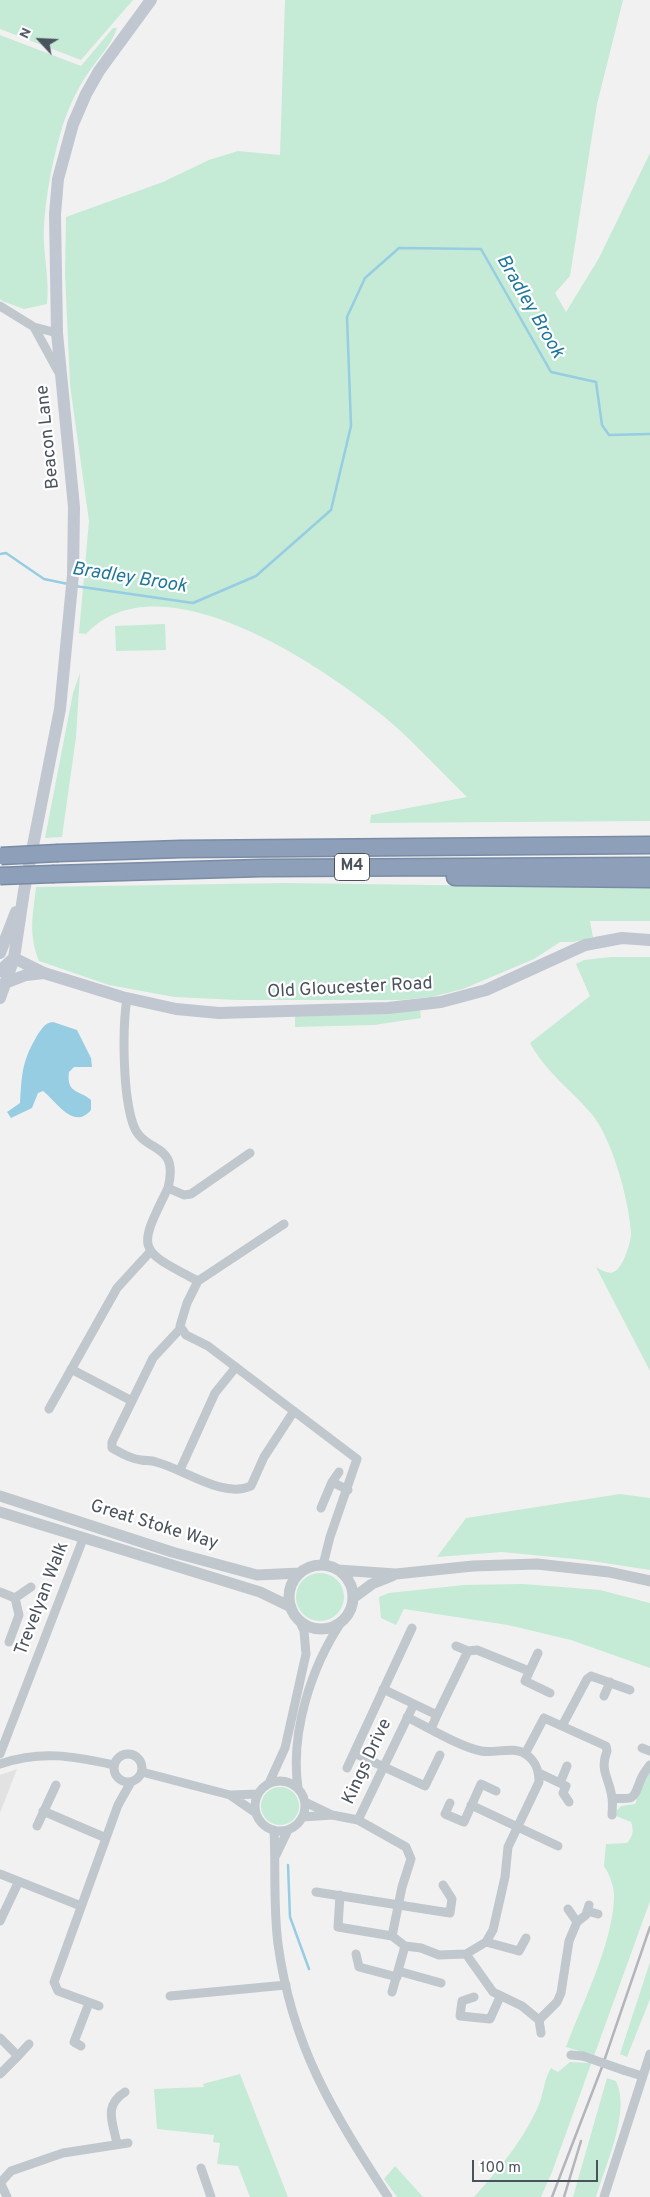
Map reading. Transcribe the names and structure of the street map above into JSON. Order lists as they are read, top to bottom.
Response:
{
  "streets": {
    "highway": ["M4"],
    "main road": ["Beacon Lane", "Old Gloucester Road"],
    "street": ["Great Stoke Way", "Trevelyan Walk", "Kings Drive"]
  },
  "crossings": [
    ["Great Stoke Way", "Trevelyan Walk"]
  ],
  "water": ["Bradley Brook"],
  "scale_bar": "100 m",
  "north": "top left"
}
